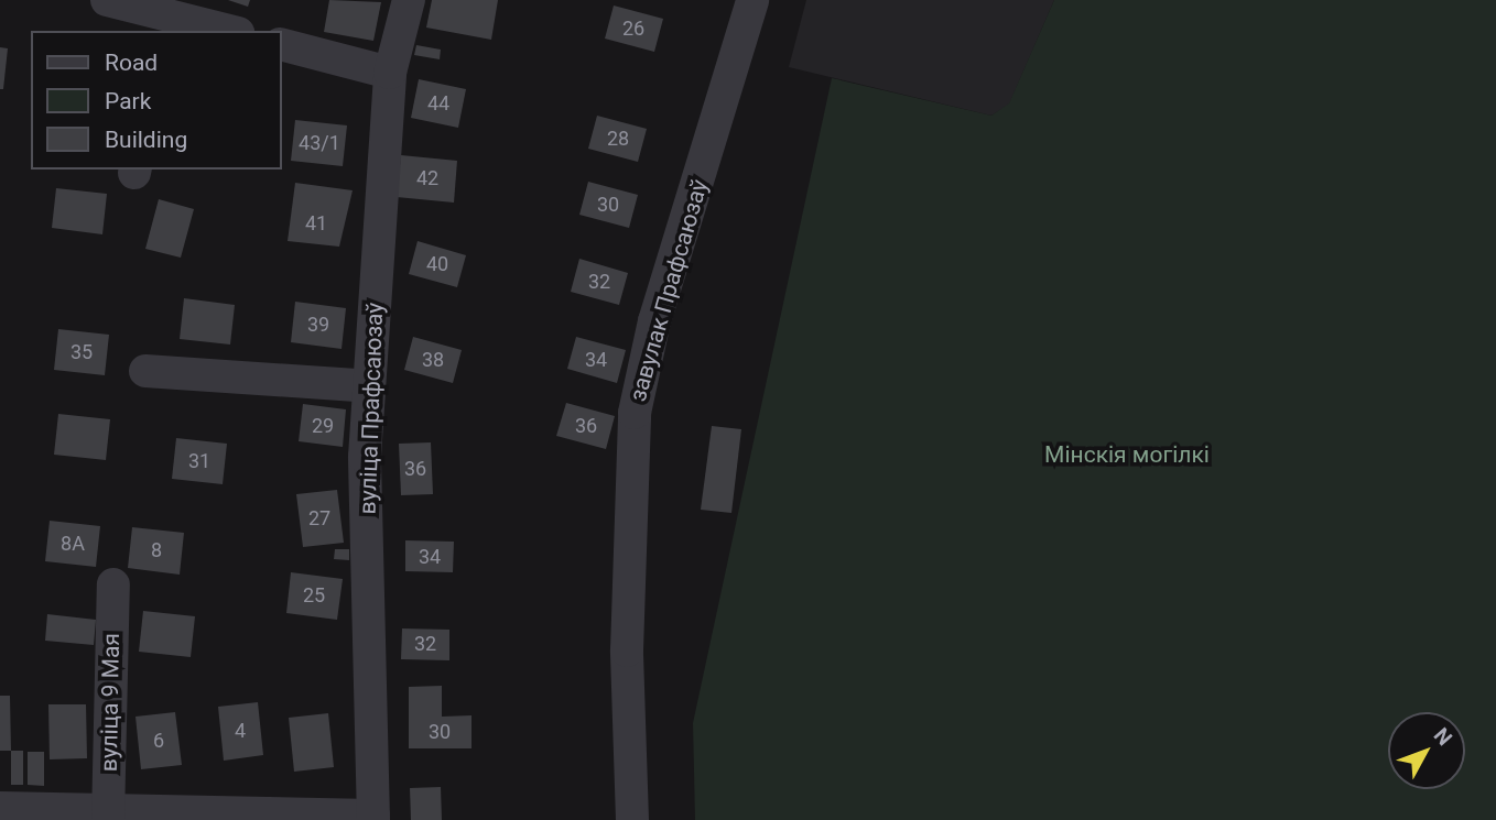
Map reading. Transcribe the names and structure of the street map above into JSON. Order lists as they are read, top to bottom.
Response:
{
  "streets": {
    "street": ["завулак Прафсаюзаў", "вуліца Прафсаюзаў", "вуліца 9 Мая"]
  },
  "parks": ["Мінскія могілкі"],
  "house_numbers": [
    "26",
    "44",
    "28",
    "43/1",
    "42",
    "30",
    "41",
    "40",
    "32",
    "39",
    "35",
    "38",
    "34",
    "29",
    "36",
    "31",
    "36",
    "27",
    "8А",
    "8",
    "34",
    "25",
    "32",
    "4",
    "30",
    "6"
  ],
  "legend": ["Road", "Park", "Building"],
  "north": "top right"
}
